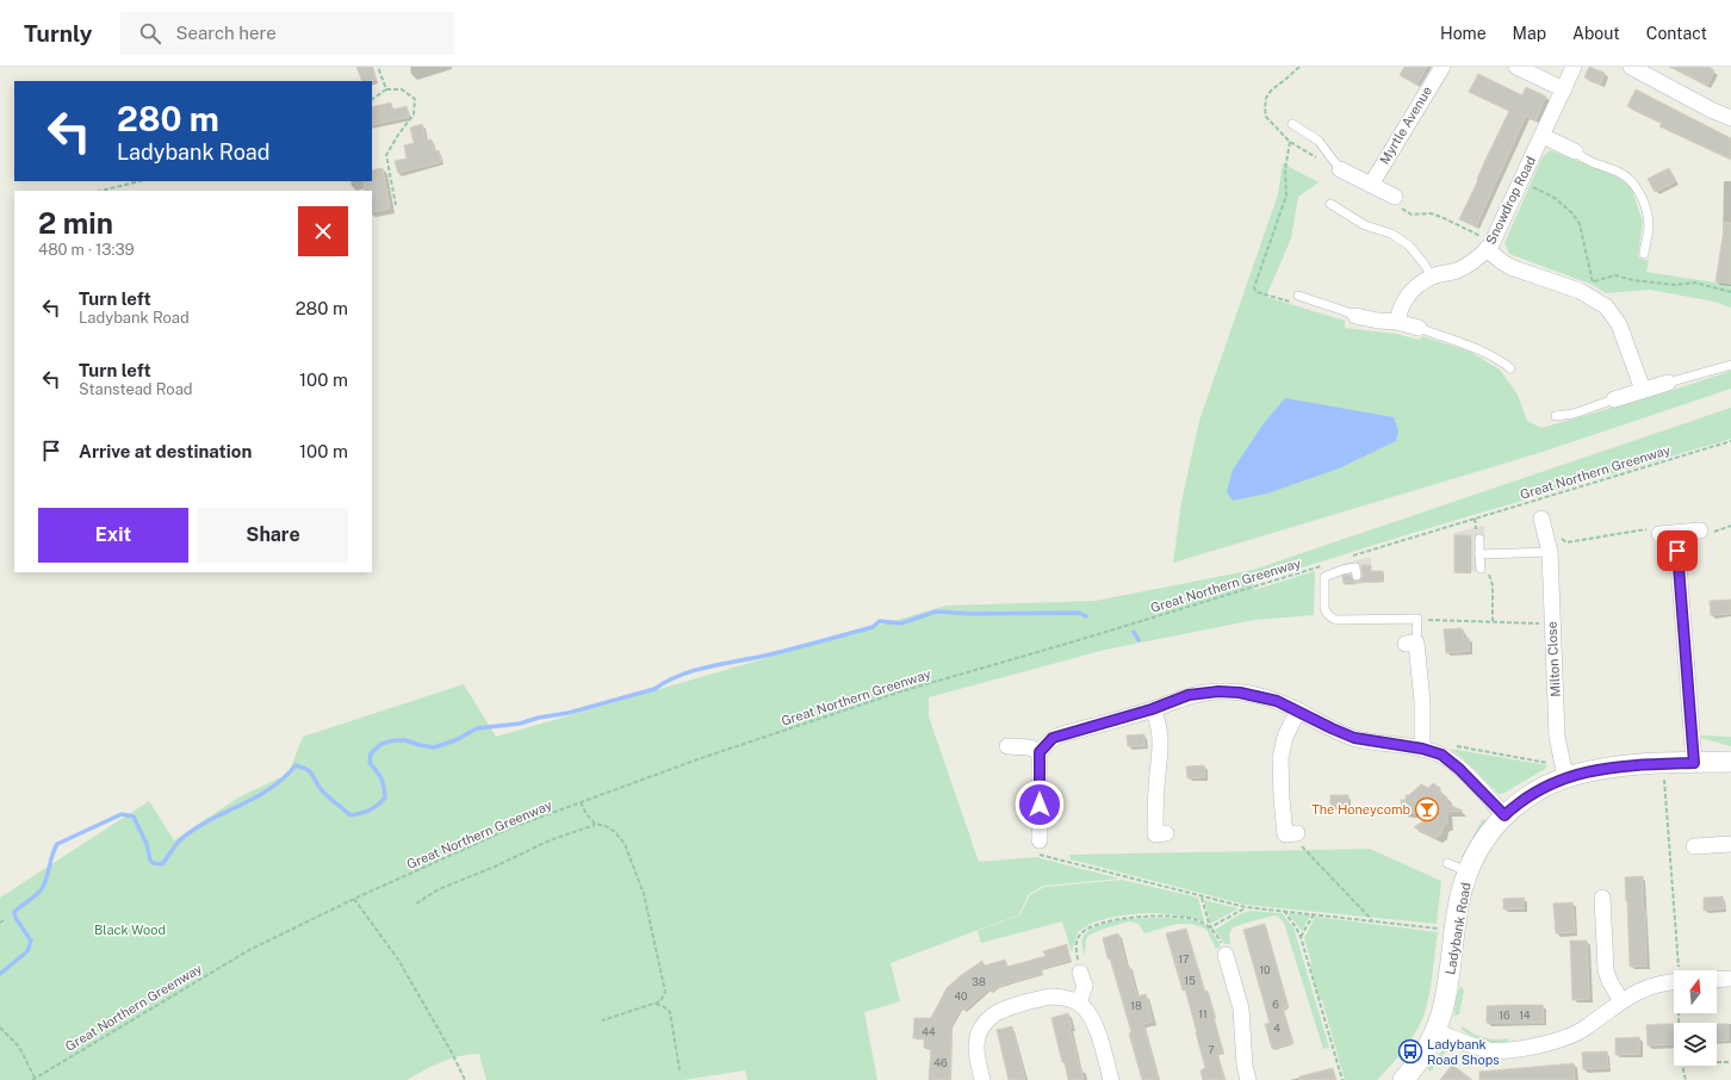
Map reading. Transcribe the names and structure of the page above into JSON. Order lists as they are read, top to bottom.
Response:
{
  "streets": {
    "street": [
      "Myrtle Avenue",
      "Snowdrop Road",
      "Milton Close",
      "Ladybank Road"
    ],
    "path": ["Great Northern Greenway"]
  },
  "crossings": [
    ["Milton Close", "Ladybank Road"]
  ],
  "parks": ["Black Wood"],
  "places": {
    "bar": ["The Honeycomb"],
    "bus stop": ["Ladybank Road Shops"]
  },
  "house_numbers": [
    "17",
    "10",
    "15",
    "38",
    "40",
    "6",
    "18",
    "11",
    "16",
    "14",
    "4",
    "44",
    "7",
    "46"
  ],
  "north": "top",
  "page": {
    "header": "Turnly",
    "search": "Search here",
    "nav": [
      "Home",
      "Map",
      "About",
      "Contact"
    ],
    "turn": ["280 m", "Ladybank Road"],
    "heading": ["2 min", "480 m · 13:39"],
    "list": [
      {
        "name": "Turn left",
        "note": "Ladybank Road",
        "value": "280 m"
      },
      {
        "name": "Turn left",
        "note": "Stanstead Road",
        "value": "100 m"
      },
      {
        "name": "Arrive at destination",
        "value": "100 m"
      }
    ],
    "buttons": ["Exit", "Share"]
  }
}
